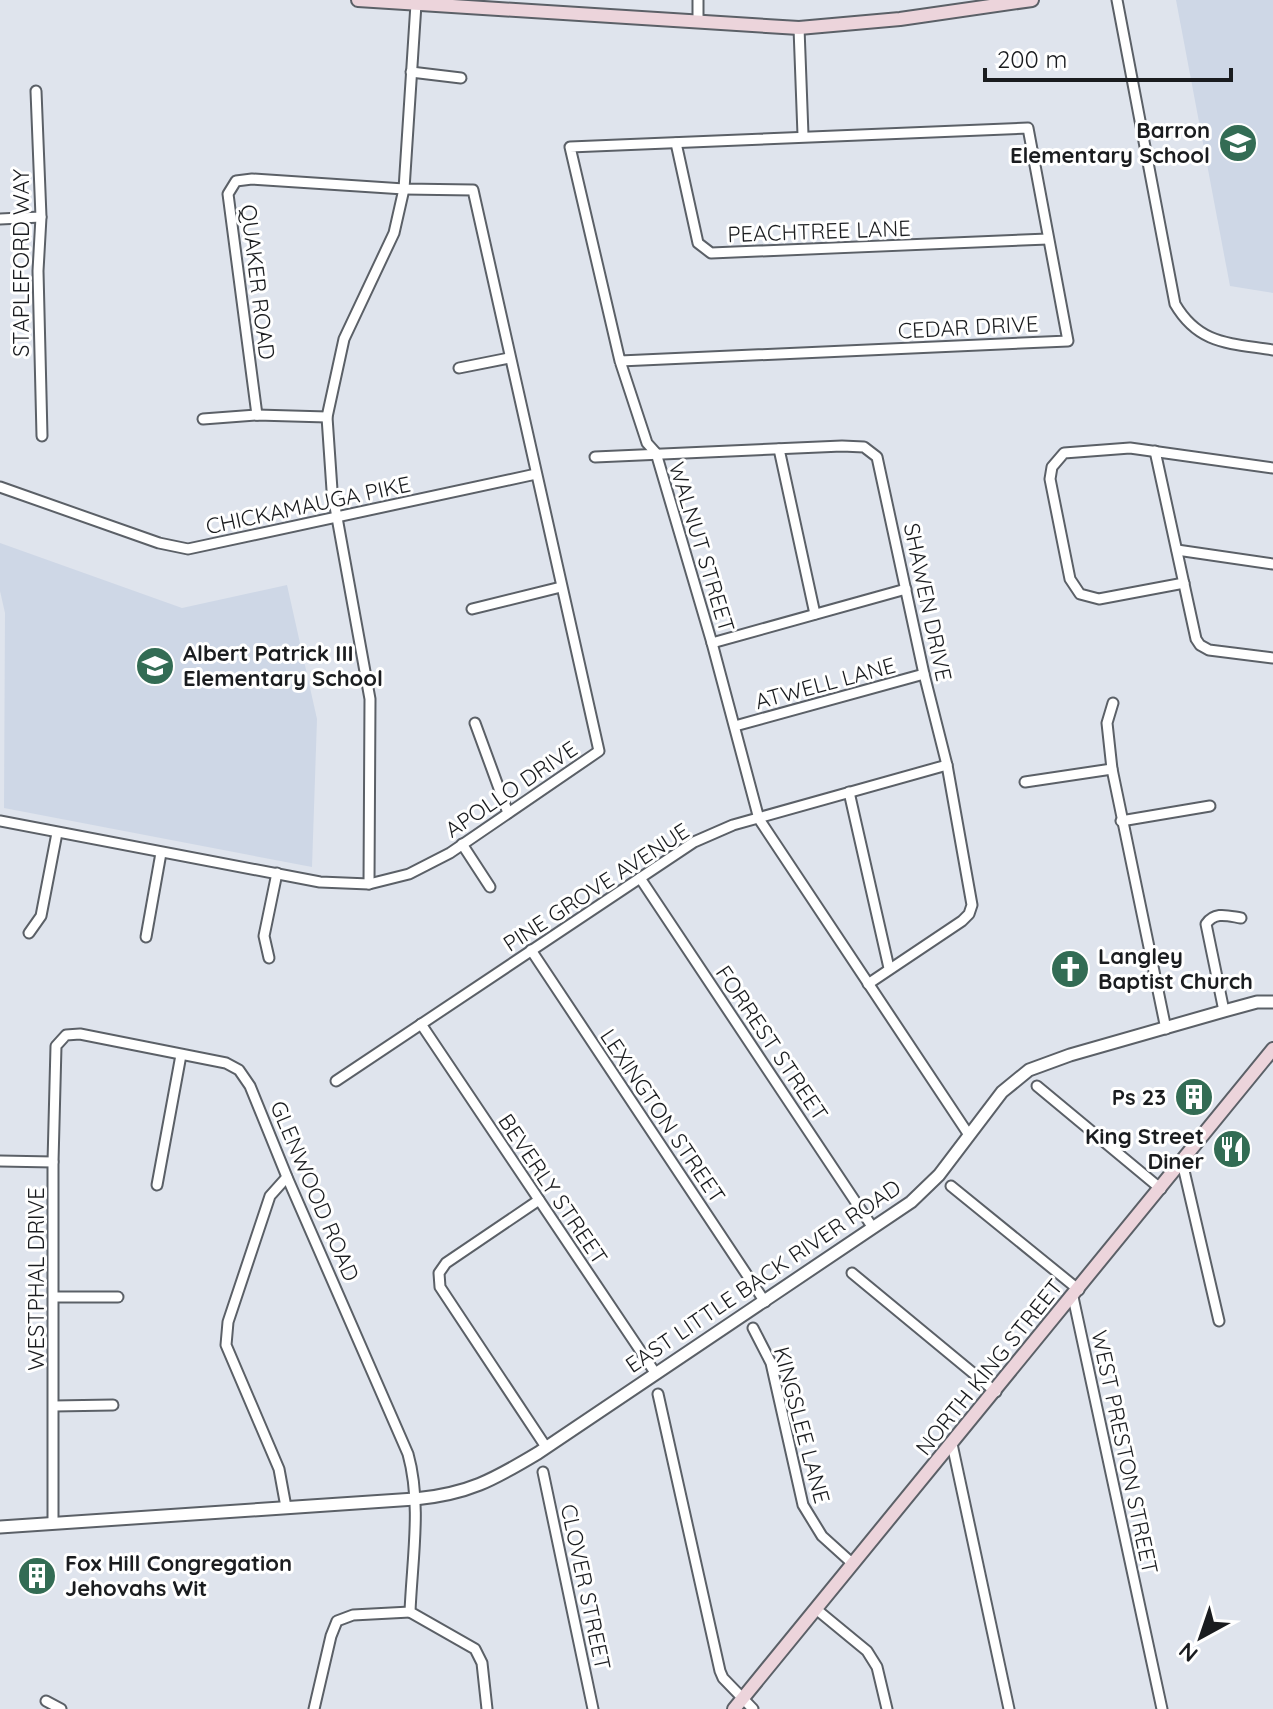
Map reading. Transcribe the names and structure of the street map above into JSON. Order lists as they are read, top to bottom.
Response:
{
  "streets": {
    "main road": ["NORTH KING STREET"],
    "street": [
      "PEACHTREE LANE",
      "STAPLEFORD WAY",
      "QUAKER ROAD",
      "CEDAR DRIVE",
      "CHICKAMAUGA PIKE",
      "WALNUT STREET",
      "SHAWEN DRIVE",
      "ATWELL LANE",
      "APOLLO DRIVE",
      "PINE GROVE AVENUE",
      "FORREST STREET",
      "LEXINGTON STREET",
      "BEVERLY STREET",
      "GLENWOOD ROAD",
      "EAST LITTLE BACK RIVER ROAD",
      "WESTPHAL DRIVE",
      "KINGSLEE LANE",
      "WEST PRESTON STREET",
      "CLOVER STREET"
    ]
  },
  "crossings": [
    ["PEACHTREE LANE", "CEDAR DRIVE"],
    ["PEACHTREE LANE", "WALNUT STREET"],
    ["QUAKER ROAD", "APOLLO DRIVE"],
    ["CEDAR DRIVE", "WALNUT STREET"],
    ["CHICKAMAUGA PIKE", "APOLLO DRIVE"],
    ["WALNUT STREET", "SHAWEN DRIVE"],
    ["WALNUT STREET", "ATWELL LANE"],
    ["WALNUT STREET", "PINE GROVE AVENUE"],
    ["WALNUT STREET", "EAST LITTLE BACK RIVER ROAD"],
    ["SHAWEN DRIVE", "ATWELL LANE"],
    ["SHAWEN DRIVE", "PINE GROVE AVENUE"],
    ["PINE GROVE AVENUE", "FORREST STREET"],
    ["PINE GROVE AVENUE", "LEXINGTON STREET"],
    ["PINE GROVE AVENUE", "BEVERLY STREET"],
    ["FORREST STREET", "EAST LITTLE BACK RIVER ROAD"],
    ["LEXINGTON STREET", "EAST LITTLE BACK RIVER ROAD"],
    ["BEVERLY STREET", "EAST LITTLE BACK RIVER ROAD"],
    ["GLENWOOD ROAD", "EAST LITTLE BACK RIVER ROAD"],
    ["GLENWOOD ROAD", "WESTPHAL DRIVE"],
    ["EAST LITTLE BACK RIVER ROAD", "WESTPHAL DRIVE"],
    ["NORTH KING STREET", "KINGSLEE LANE"],
    ["NORTH KING STREET", "WEST PRESTON STREET"]
  ],
  "places": {
    "school or university": ["Barron Elementary School", "Albert Patrick III Elementary School"],
    "church": ["Langley Baptist Church"],
    "building": ["Ps 23", "Fox Hill Congregation Jehovahs Wit"],
    "restaurant": ["King Street Diner"]
  },
  "scale_bar": "200 m",
  "north": "bottom left"
}
